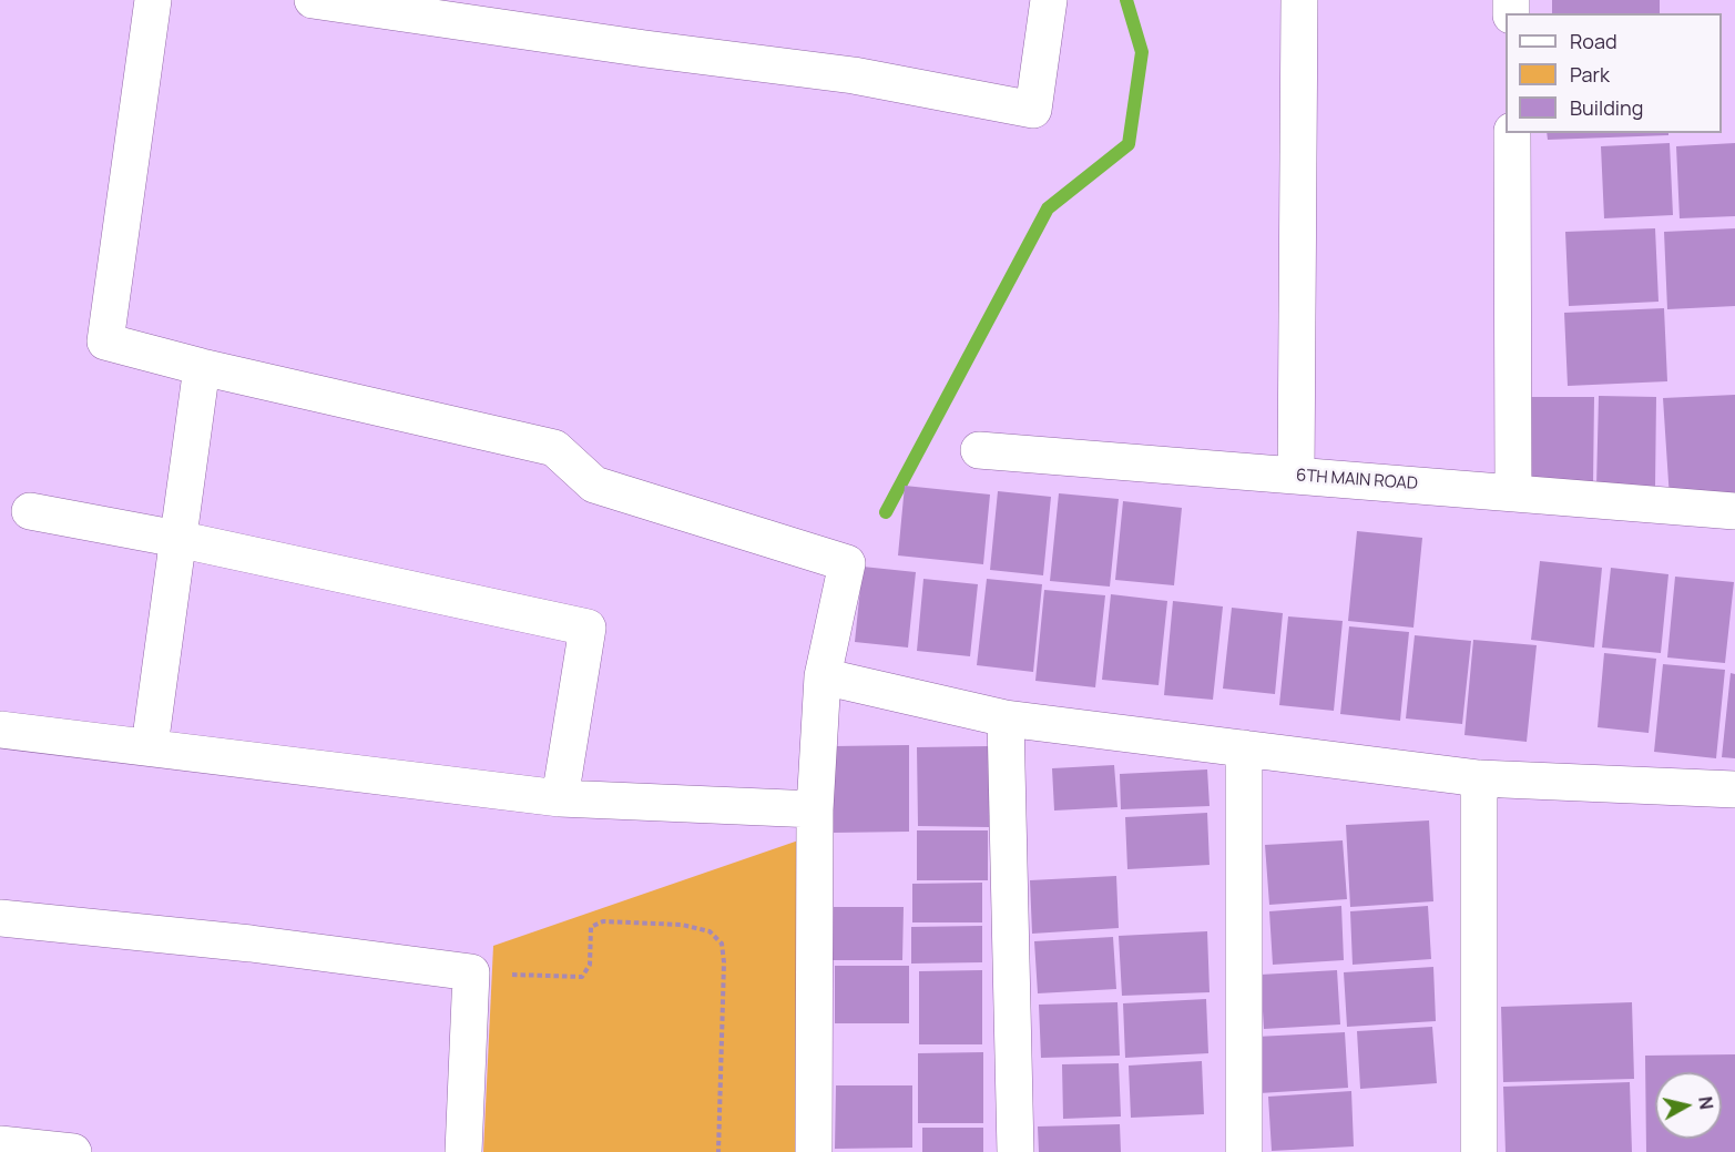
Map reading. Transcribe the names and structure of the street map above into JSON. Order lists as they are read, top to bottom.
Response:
{
  "streets": {
    "street": ["6TH MAIN ROAD"]
  },
  "legend": ["Road", "Park", "Building"],
  "north": "right"
}
